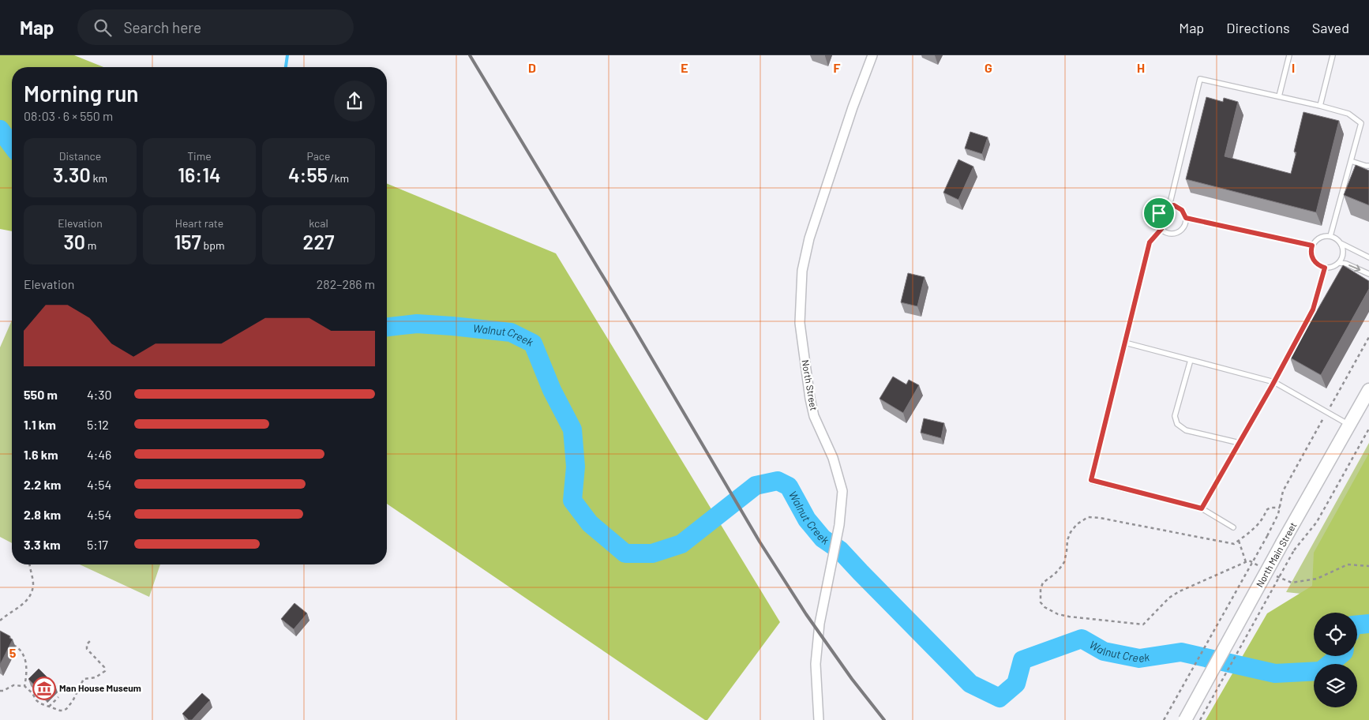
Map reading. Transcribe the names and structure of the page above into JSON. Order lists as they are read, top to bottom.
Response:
{
  "streets": {
    "main road": ["North Main Street"],
    "street": ["North Street"]
  },
  "water": ["Walnut Creek"],
  "places": {
    "museum": ["Man House Museum"]
  },
  "page": {
    "header": "Map",
    "search": "Search here",
    "nav": ["Map", "Directions", "Saved"],
    "heading": ["Morning run", "08:03 · 6 × 550 m"],
    "stats": [
      ["Distance", "3.30 km"],
      ["Time", "16:14"],
      ["Pace", "4:55 /km"],
      ["Elevation", "30 m"],
      ["Heart rate", "157 bpm"],
      ["kcal", "227"]
    ],
    "chart": ["Elevation", "282–286 m"],
    "list": [
      {
        "name": "550 m",
        "note": "4:30"
      },
      {
        "name": "1.1 km",
        "note": "5:12"
      },
      {
        "name": "1.6 km",
        "note": "4:46"
      },
      {
        "name": "2.2 km",
        "note": "4:54"
      },
      {
        "name": "2.8 km",
        "note": "4:54"
      },
      {
        "name": "3.3 km",
        "note": "5:17"
      }
    ]
  },
  "grid": {
    "columns": [
      "D",
      "E",
      "F",
      "G",
      "H",
      "I"
    ],
    "rows": ["5"]
  }
}
